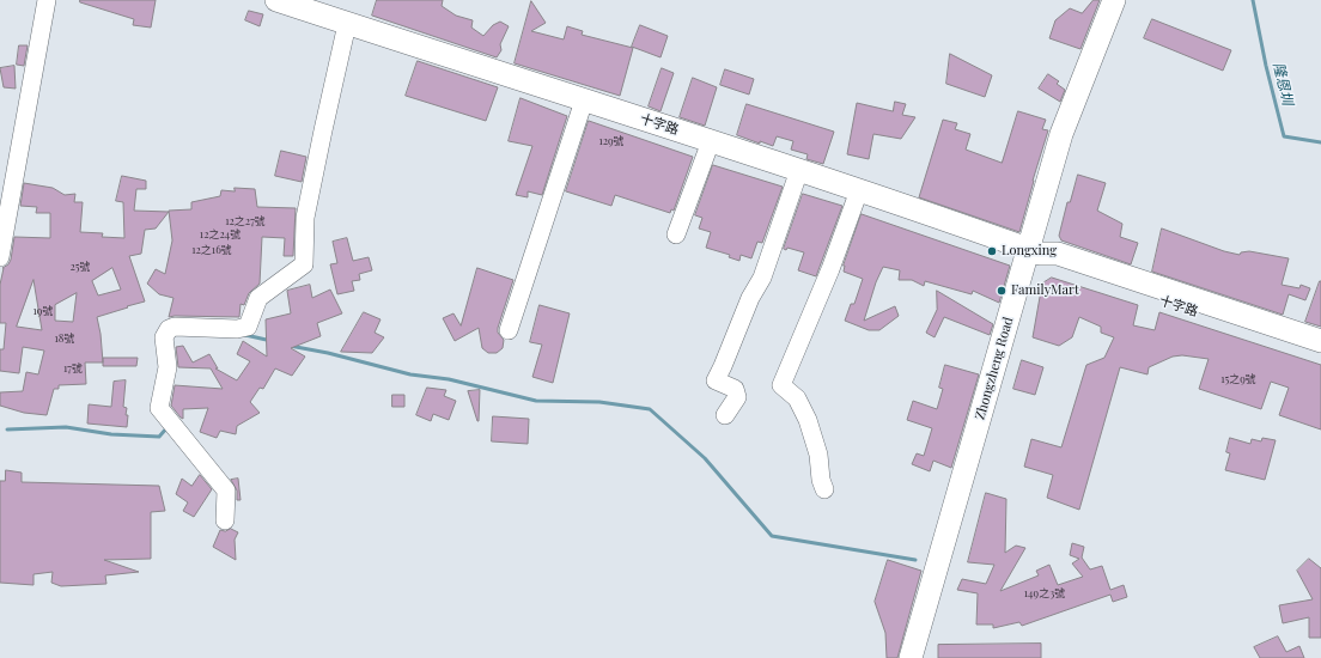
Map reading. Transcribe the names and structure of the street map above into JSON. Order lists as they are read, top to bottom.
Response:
{
  "streets": {
    "main road": ["十字路", "Zhongzheng Road"]
  },
  "crossings": [
    ["十字路", "Zhongzheng Road"]
  ],
  "water": ["隆恩圳"],
  "places": ["Longxing", "FamilyMart"],
  "house_numbers": [
    "129號",
    "12之27號",
    "12之24號",
    "12之16號",
    "25號",
    "19號",
    "18號",
    "17號",
    "15之9號",
    "149之3號"
  ]
}
